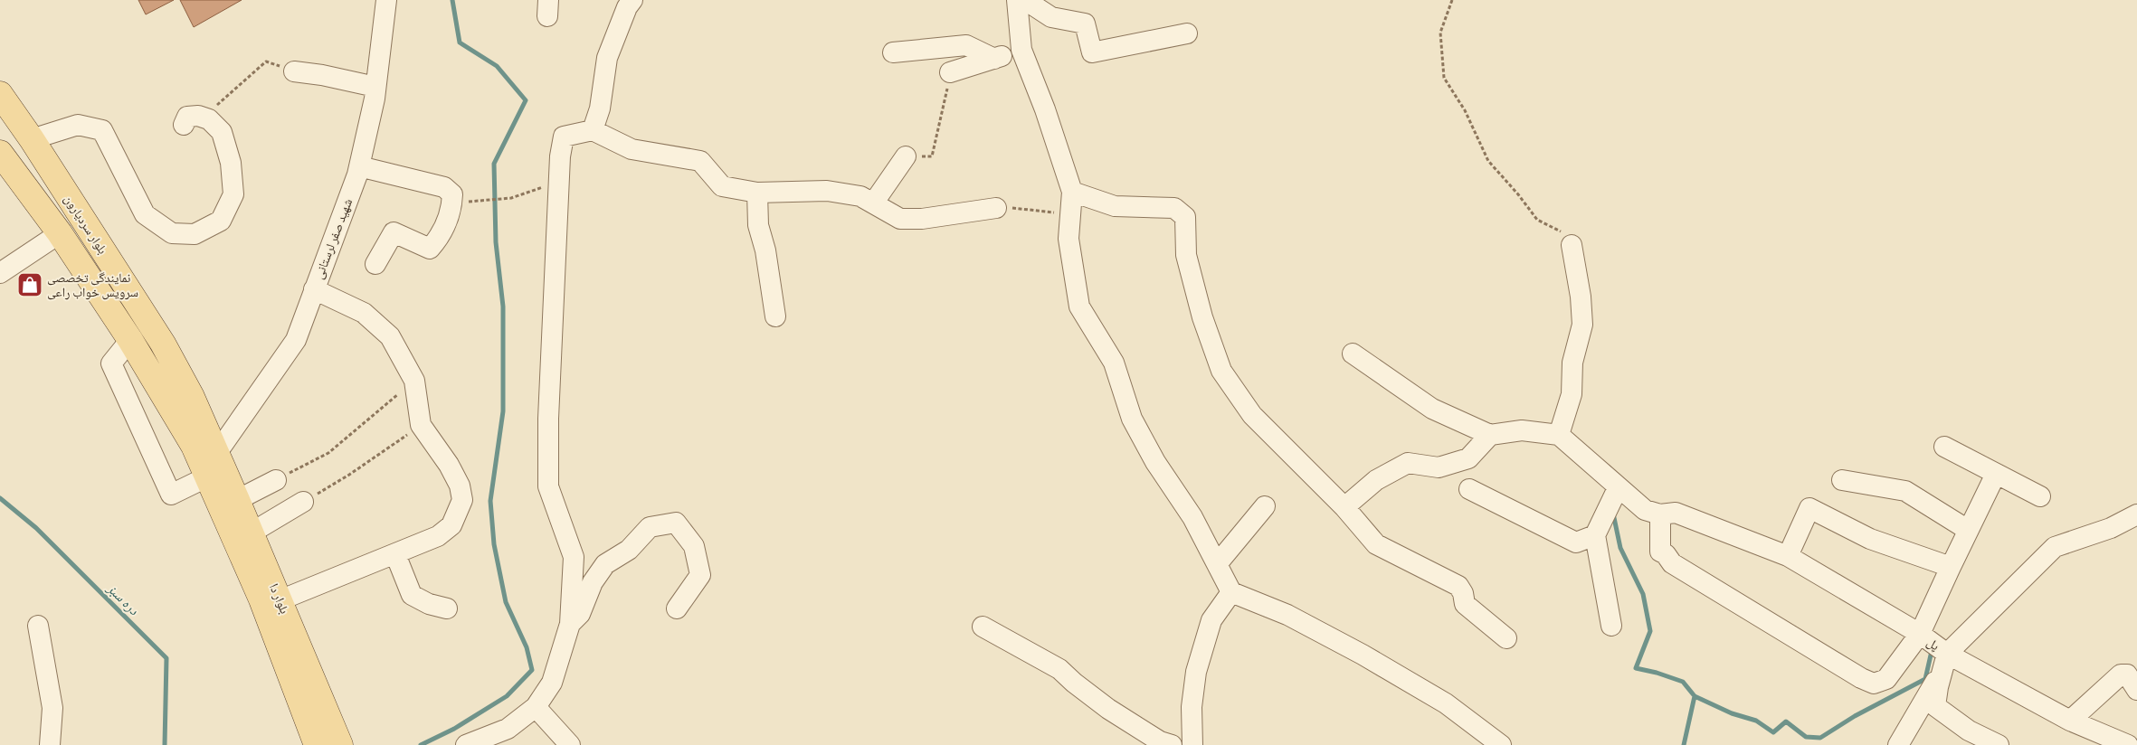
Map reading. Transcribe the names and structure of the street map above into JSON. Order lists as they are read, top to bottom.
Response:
{
  "streets": {
    "main road": ["بلوار سردیارون", "بلوار دا"],
    "street": ["شهید صفر لرستانی", "پل"]
  },
  "crossings": [
    ["بلوار سردیارون", "شهید صفر لرستانی"],
    ["بلوار سردیارون", "بلوار دا"],
    ["شهید صفر لرستانی", "بلوار دا"]
  ],
  "water": ["دره سبز"],
  "places": {
    "shop": ["نمایندگی تخصصی سرویس خواب راعی"]
  }
}
